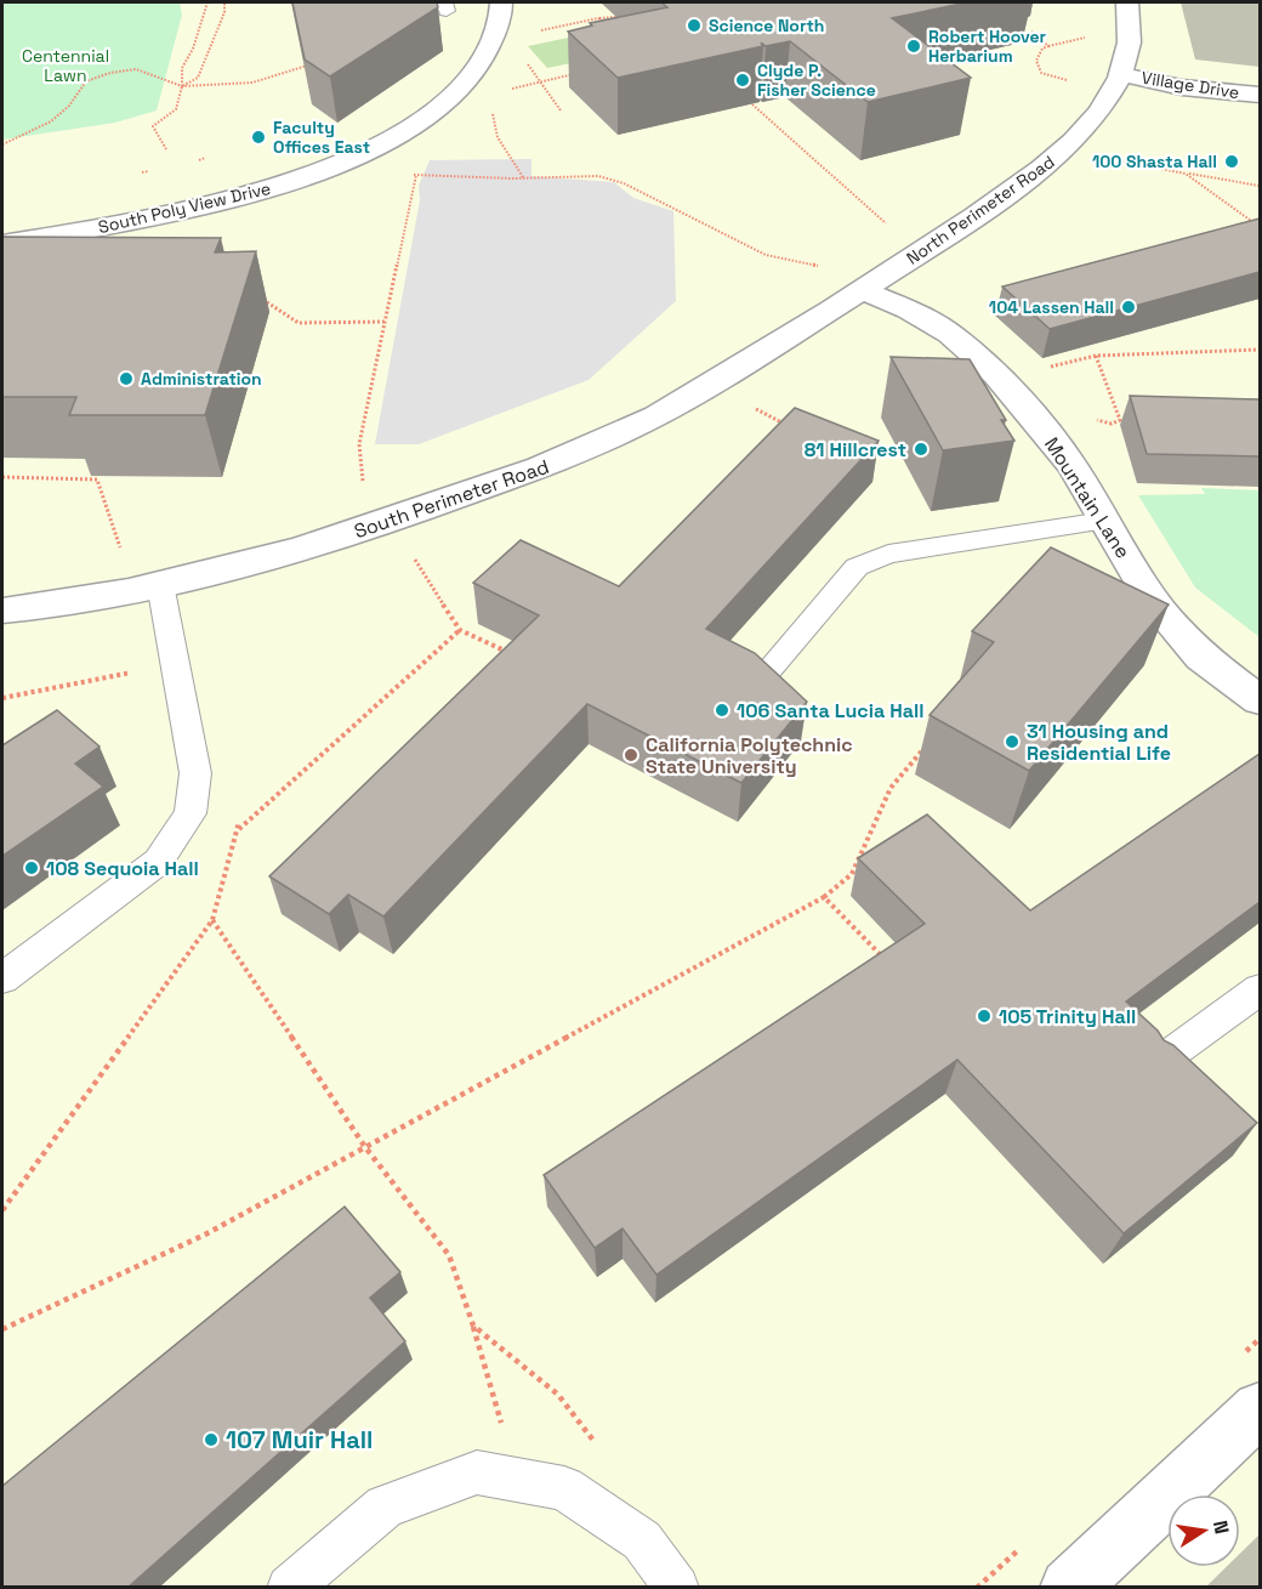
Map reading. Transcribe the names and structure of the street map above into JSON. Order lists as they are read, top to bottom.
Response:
{
  "streets": {
    "street": [
      "Village Drive",
      "South Poly View Drive",
      "North Perimeter Road",
      "Mountain Lane",
      "South Perimeter Road"
    ]
  },
  "crossings": [
    ["Village Drive", "North Perimeter Road"],
    ["North Perimeter Road", "Mountain Lane"],
    ["North Perimeter Road", "South Perimeter Road"],
    ["Mountain Lane", "South Perimeter Road"]
  ],
  "parks": ["Centennial Lawn"],
  "places": [
    "Science North",
    "Robert Hoover Herbarium",
    "Clyde P. Fisher Science",
    "Faculty Offices East",
    "100 Shasta Hall",
    "104 Lassen Hall",
    "Administration",
    "81 Hillcrest",
    "106 Santa Lucia Hall",
    "31 Housing and Residential Life",
    "California Polytechnic State University",
    "108 Sequoia Hall",
    "105 Trinity Hall",
    "107 Muir Hall"
  ],
  "north": "right"
}
